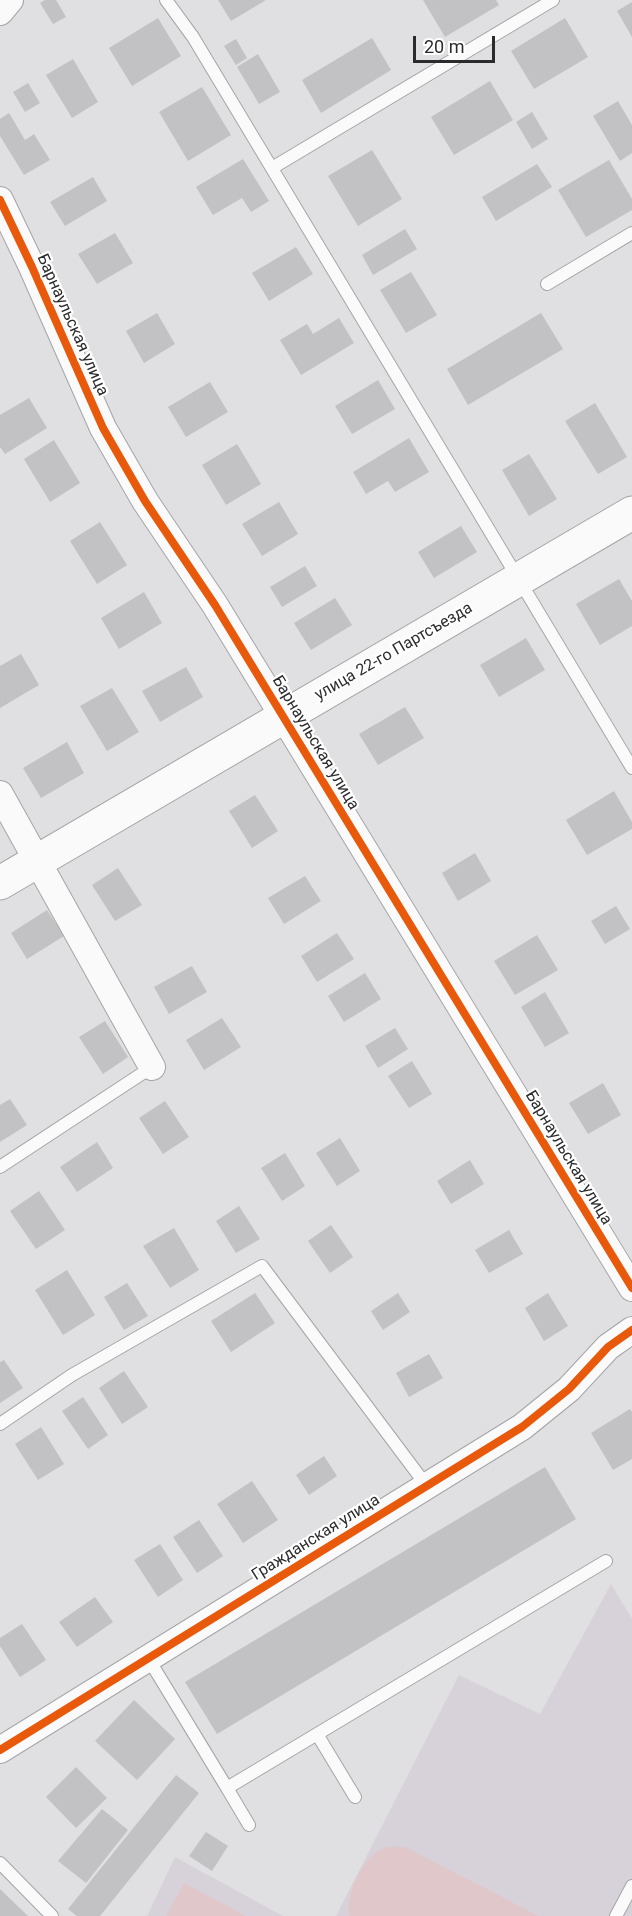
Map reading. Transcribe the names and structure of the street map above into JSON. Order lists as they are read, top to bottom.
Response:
{
  "streets": {
    "main road": ["улица 22-го Партсъезда"],
    "street": ["Барнаульская улица", "Гражданская улица"]
  },
  "crossings": [
    ["Барнаульская улица", "улица 22-го Партсъезда"]
  ],
  "scale_bar": "20 m"
}
